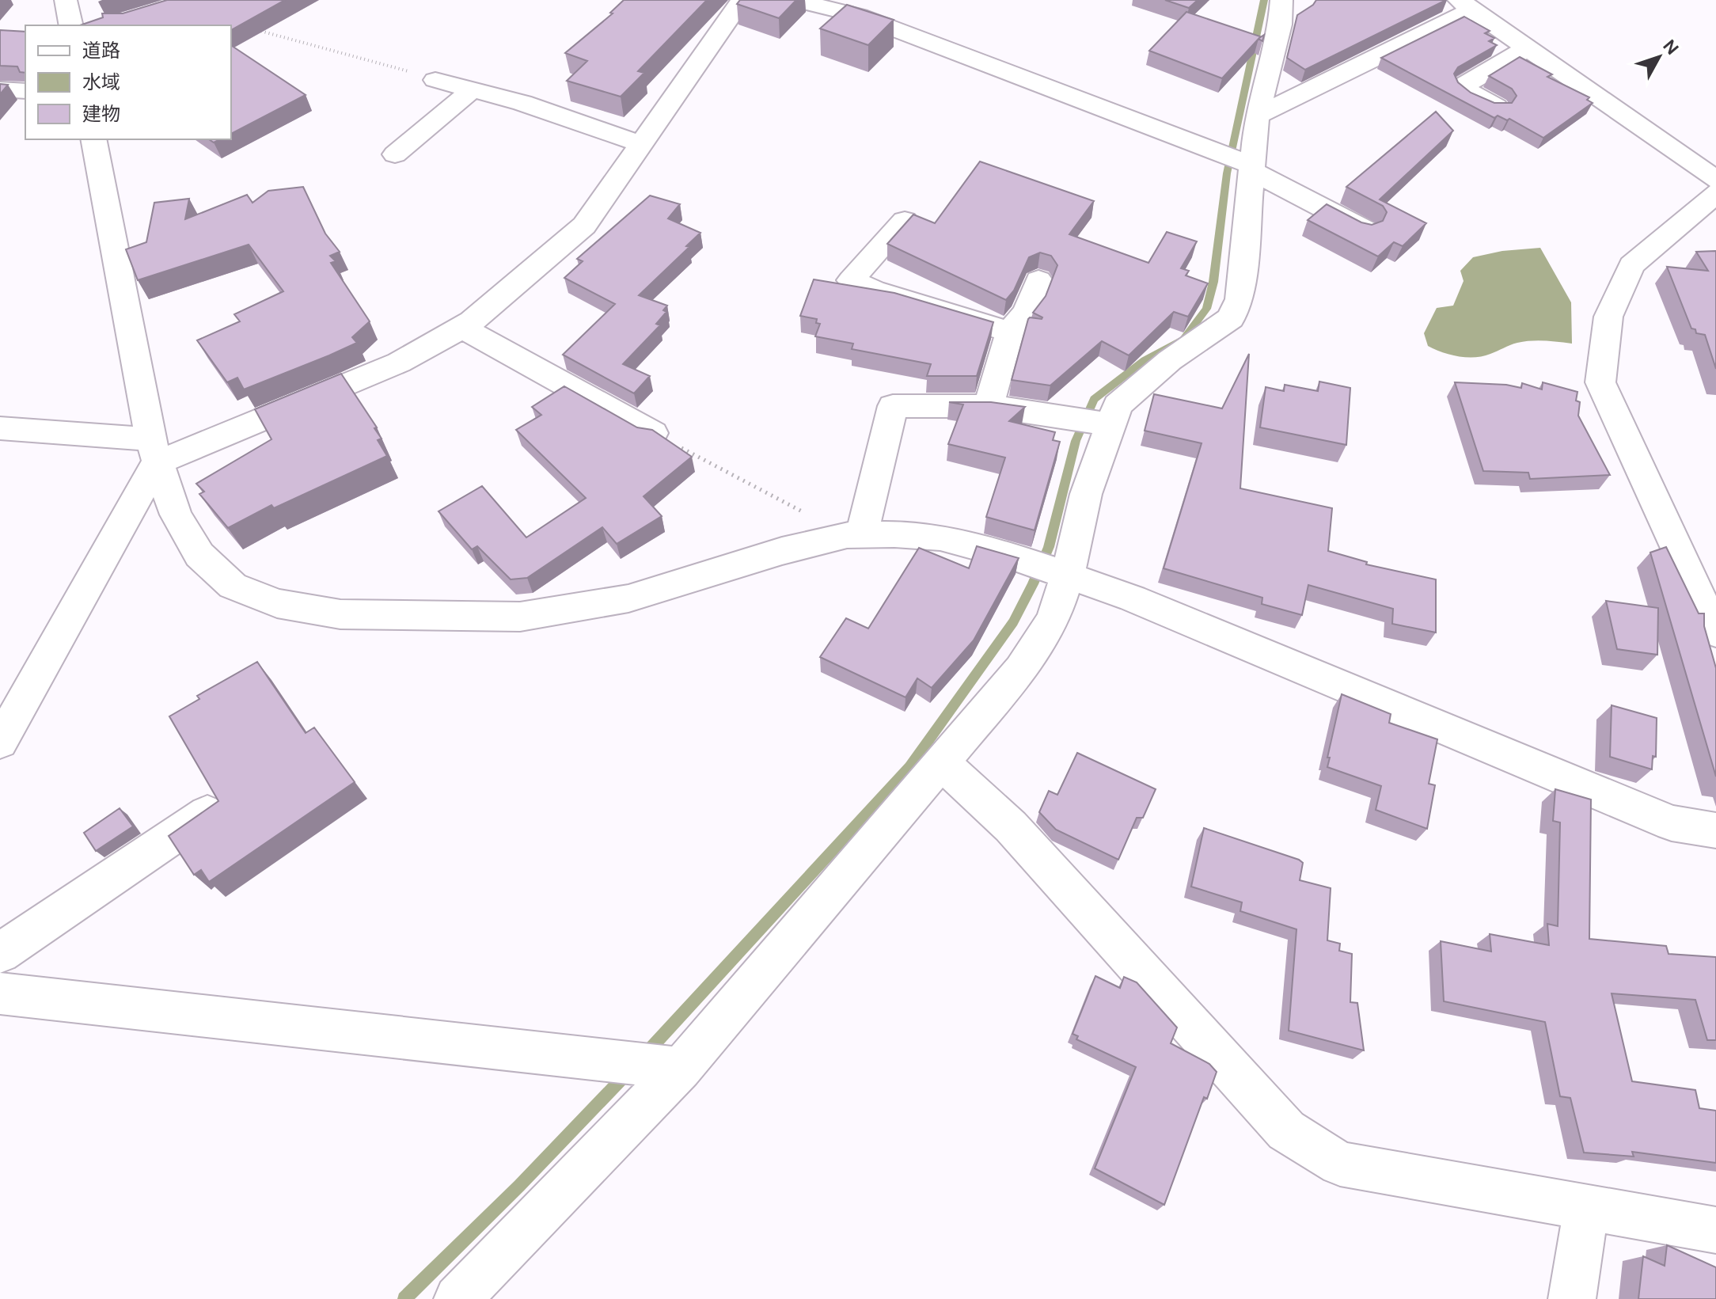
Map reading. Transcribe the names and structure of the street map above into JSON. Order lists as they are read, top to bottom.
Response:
{
  "legend": ["道路", "水域", "建物"],
  "north": "top right"
}
